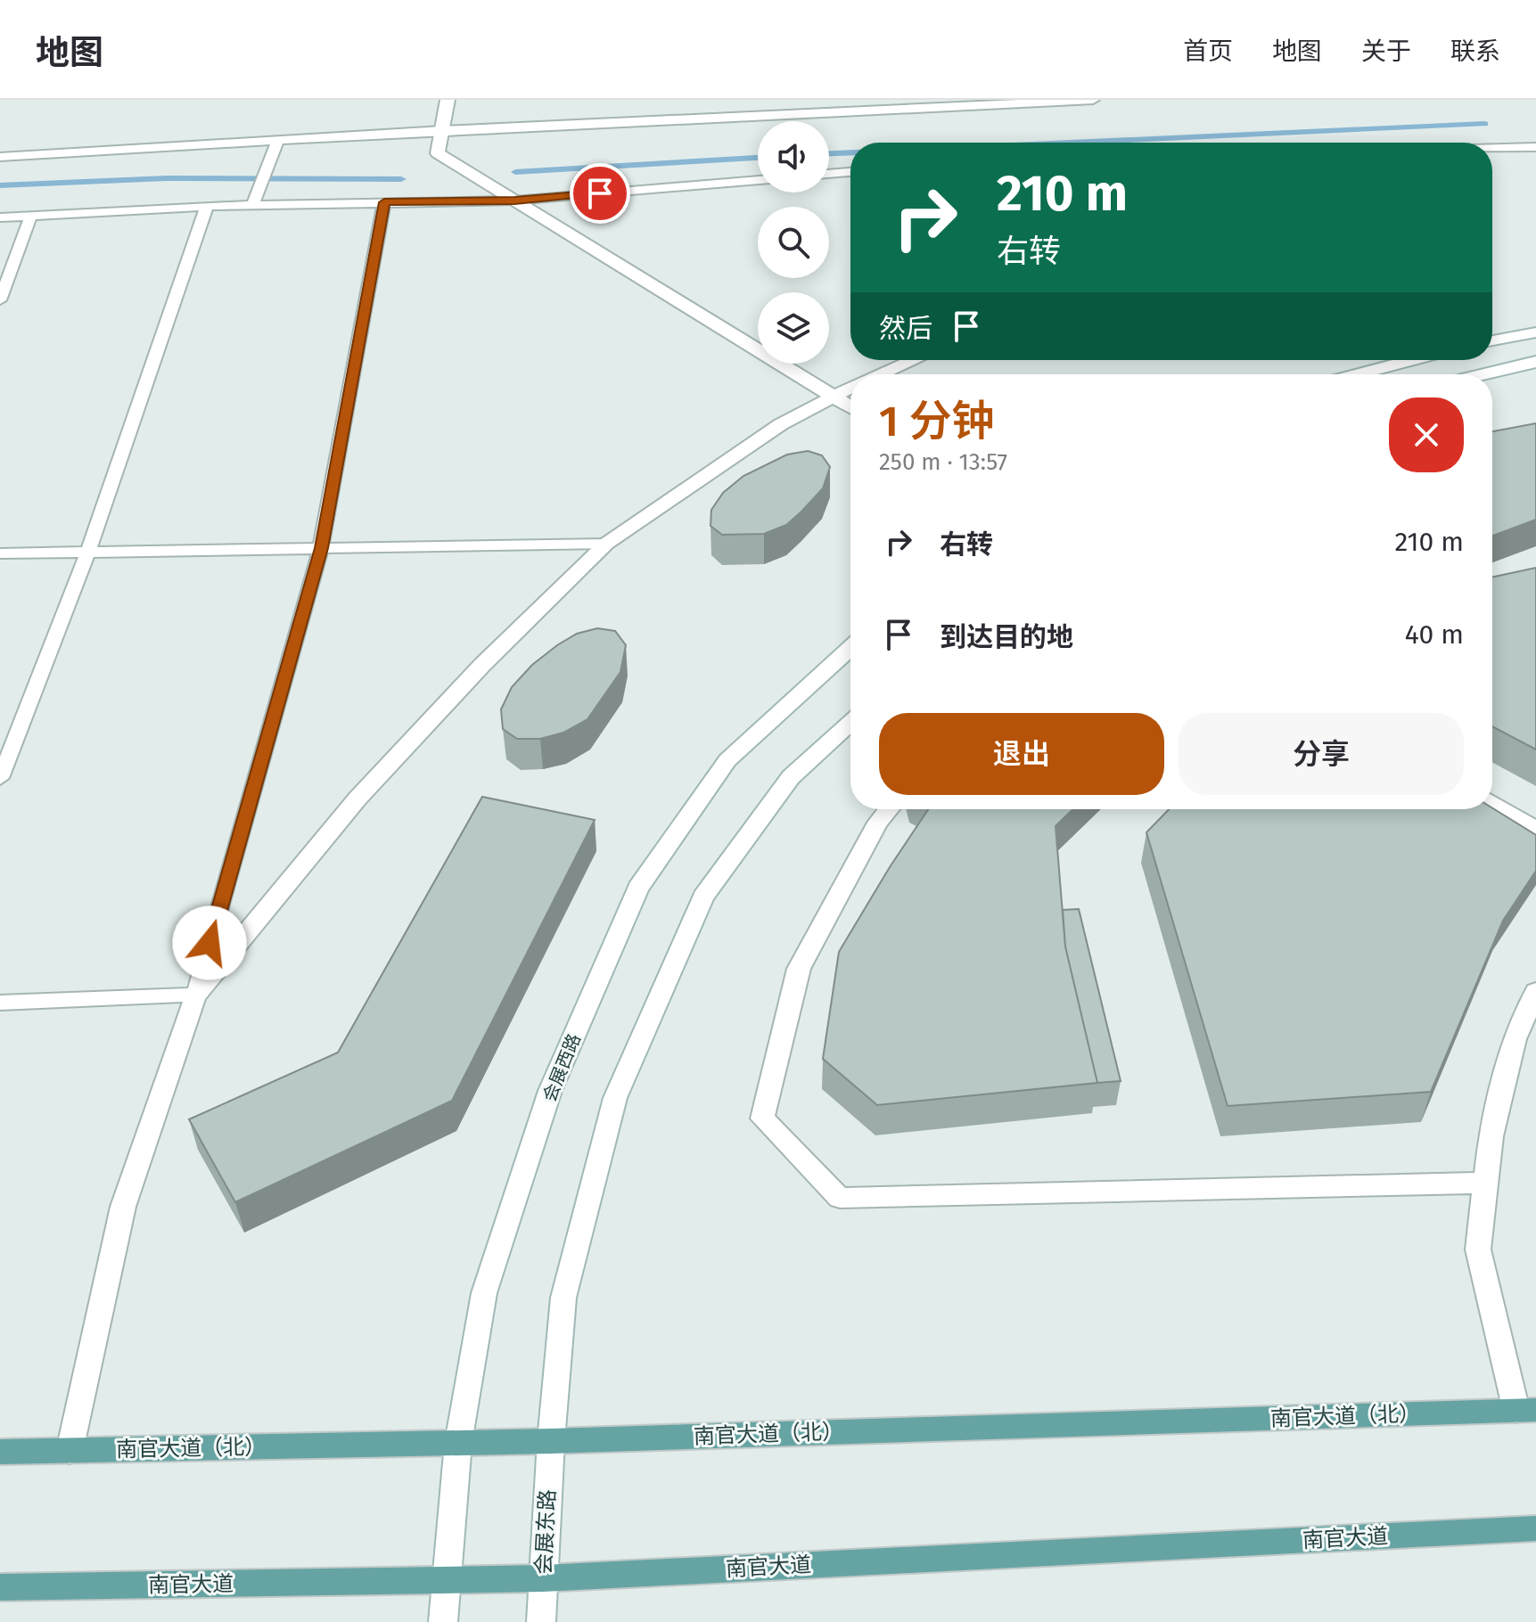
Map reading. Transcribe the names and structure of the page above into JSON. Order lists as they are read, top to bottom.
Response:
{
  "streets": {
    "main road": ["南官大道（北）", "南官大道"],
    "street": ["会展西路", "会展东路"]
  },
  "crossings": [
    ["会展西路", "南官大道（北）"],
    ["会展西路", "南官大道"],
    ["南官大道（北）", "会展东路"],
    ["会展东路", "南官大道"]
  ],
  "page": {
    "header": "地图",
    "nav": [
      "首页",
      "地图",
      "关于",
      "联系"
    ],
    "turn": ["210 m", "右转"],
    "then": "然后",
    "heading": ["1 分钟", "250 m · 13:57"],
    "list": [
      {
        "name": "右转",
        "value": "210 m"
      },
      {
        "name": "到达目的地",
        "value": "40 m"
      }
    ],
    "buttons": ["退出", "分享"]
  }
}
